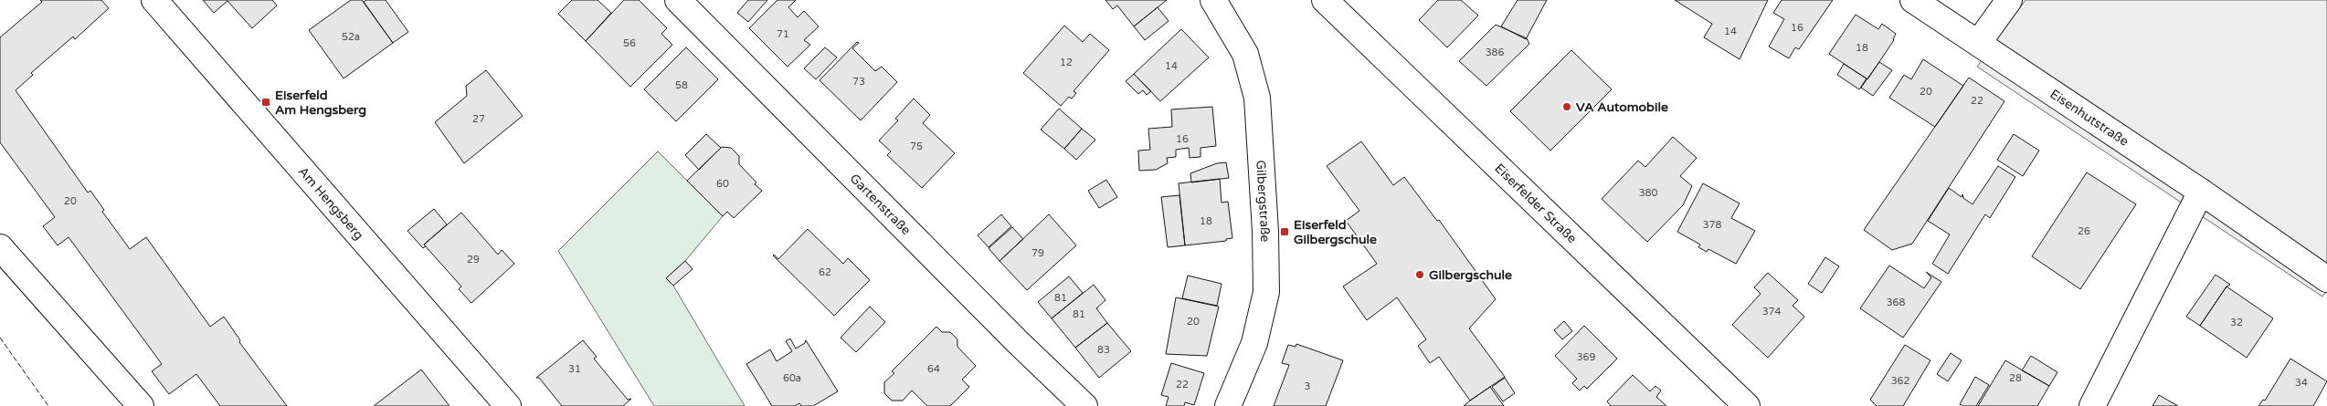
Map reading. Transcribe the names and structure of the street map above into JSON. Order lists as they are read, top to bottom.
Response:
{
  "streets": {
    "street": [
      "Eisenhutstraße",
      "Gilbergstraße",
      "Am Hengsberg",
      "Gartenstraße",
      "Eiserfelder Straße"
    ]
  },
  "places": {
    "transit": ["Eiserfeld Am Hengsberg", "Eiserfeld Gilbergschule"],
    "other": ["VA Automobile", "Gilbergschule"]
  },
  "house_numbers": [
    "16",
    "14",
    "71",
    "52a",
    "56",
    "18",
    "386",
    "12",
    "14",
    "73",
    "58",
    "20",
    "22",
    "27",
    "16",
    "75",
    "60",
    "380",
    "20",
    "18",
    "378",
    "26",
    "79",
    "29",
    "62",
    "81",
    "368",
    "374",
    "81",
    "20",
    "32",
    "83",
    "369",
    "31",
    "64",
    "60a",
    "28",
    "362",
    "34",
    "22",
    "3"
  ]
}
